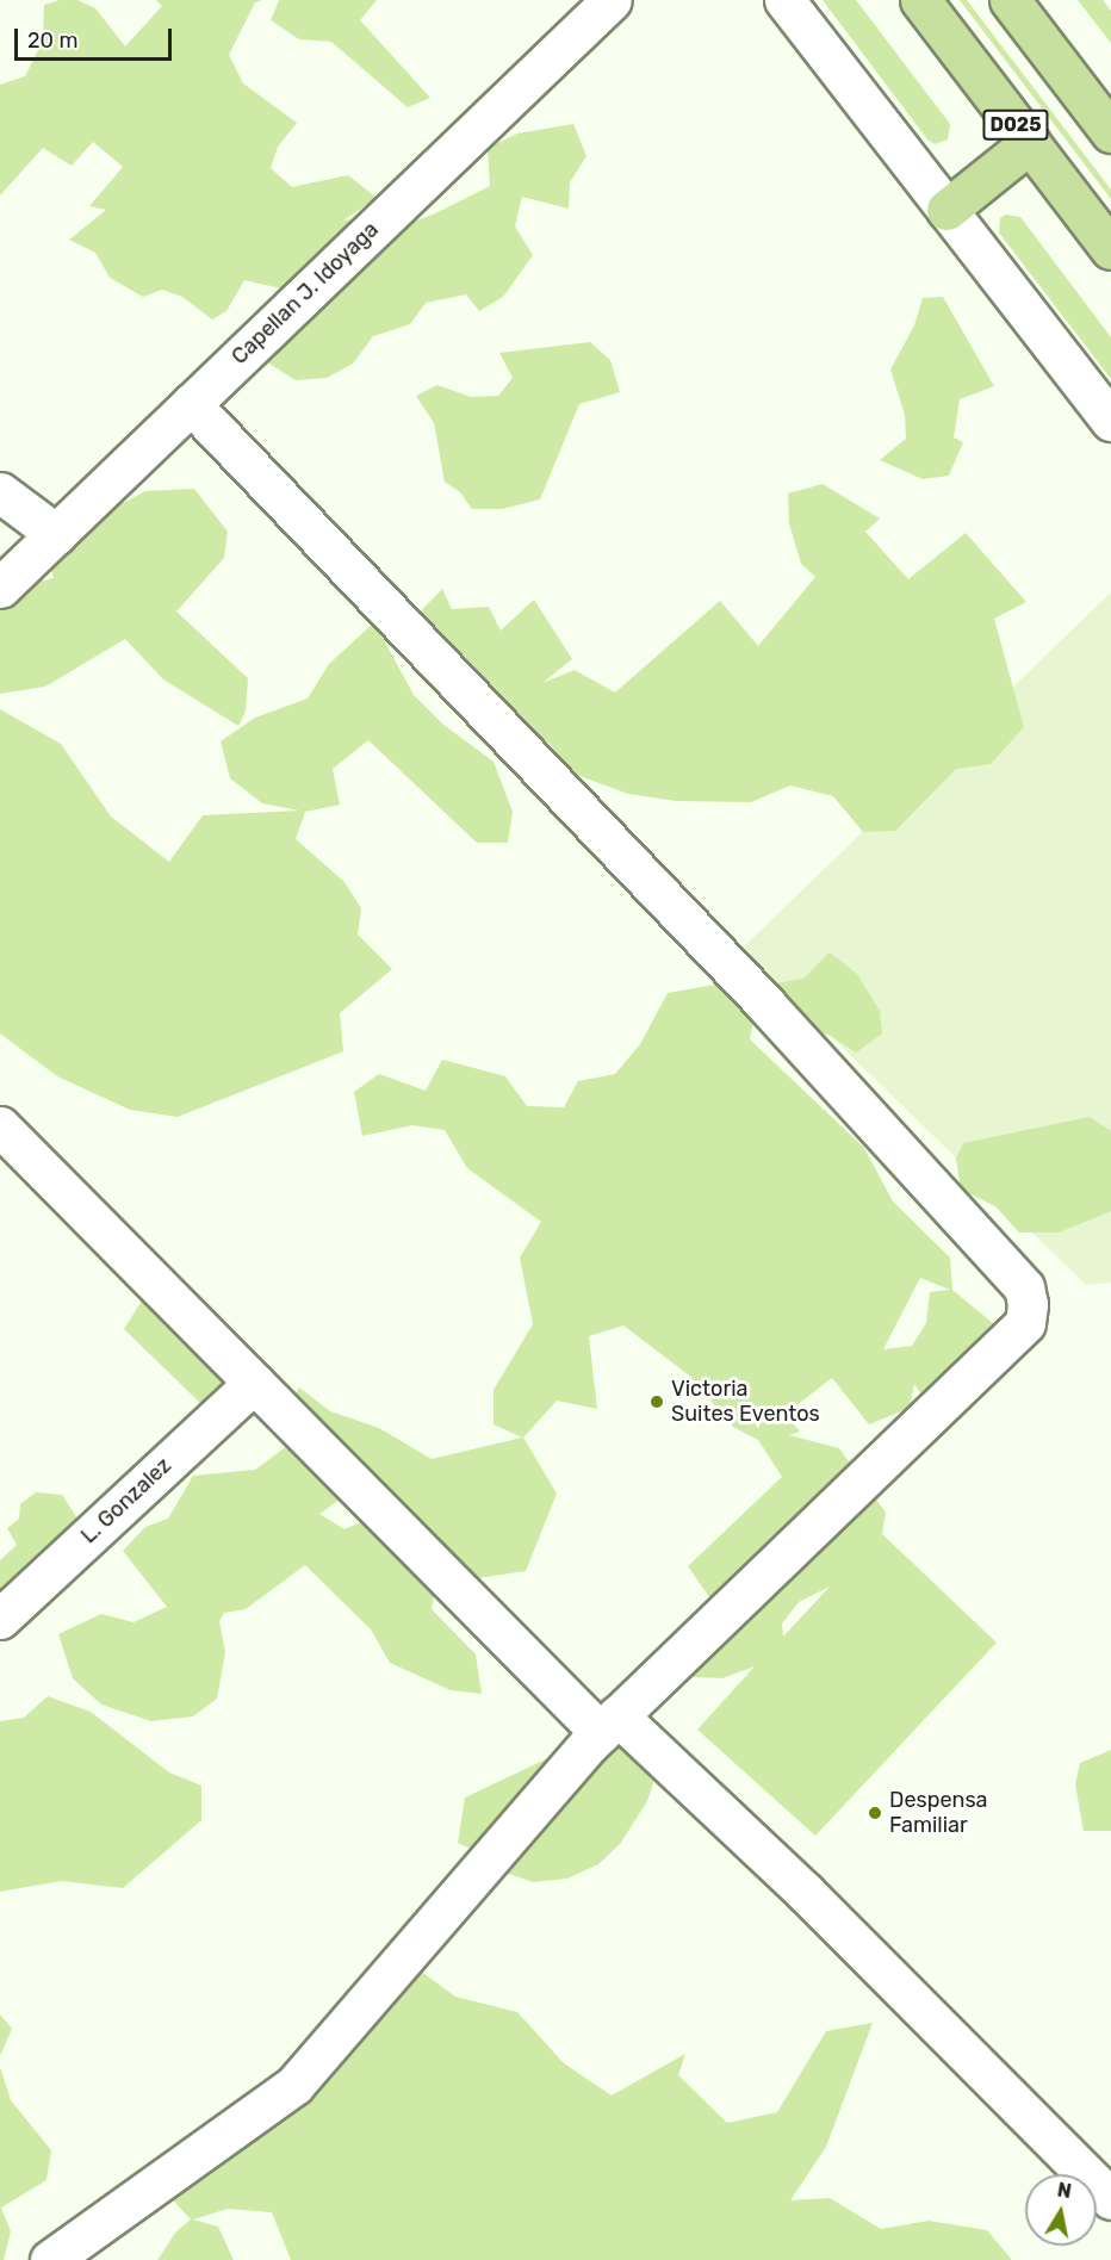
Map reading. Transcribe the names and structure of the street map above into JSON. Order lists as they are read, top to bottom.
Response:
{
  "streets": {
    "highway": ["D025"],
    "street": ["Capellan J. Idoyaga", "L. Gonzalez"]
  },
  "places": ["Victoria Suites Eventos", "Despensa Familiar"],
  "scale_bar": "20 m",
  "north": "top"
}
